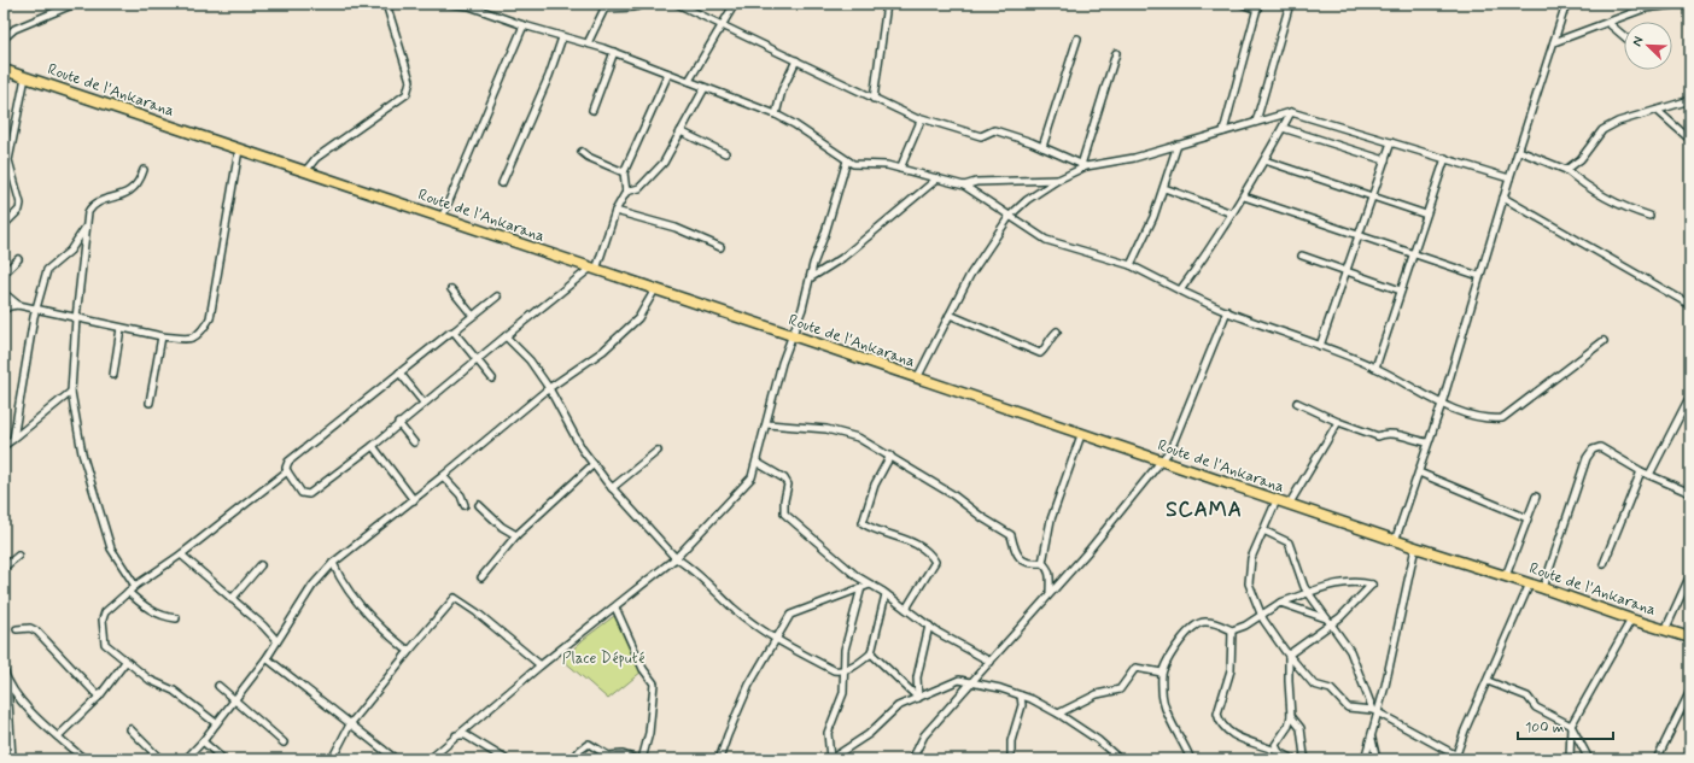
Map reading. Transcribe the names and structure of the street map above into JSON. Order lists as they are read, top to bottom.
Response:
{
  "streets": {
    "main road": ["Route de l'Ankarana"]
  },
  "districts": ["SCAMA"],
  "parks": ["Place Député"],
  "scale_bar": "100 m",
  "north": "top left"
}
